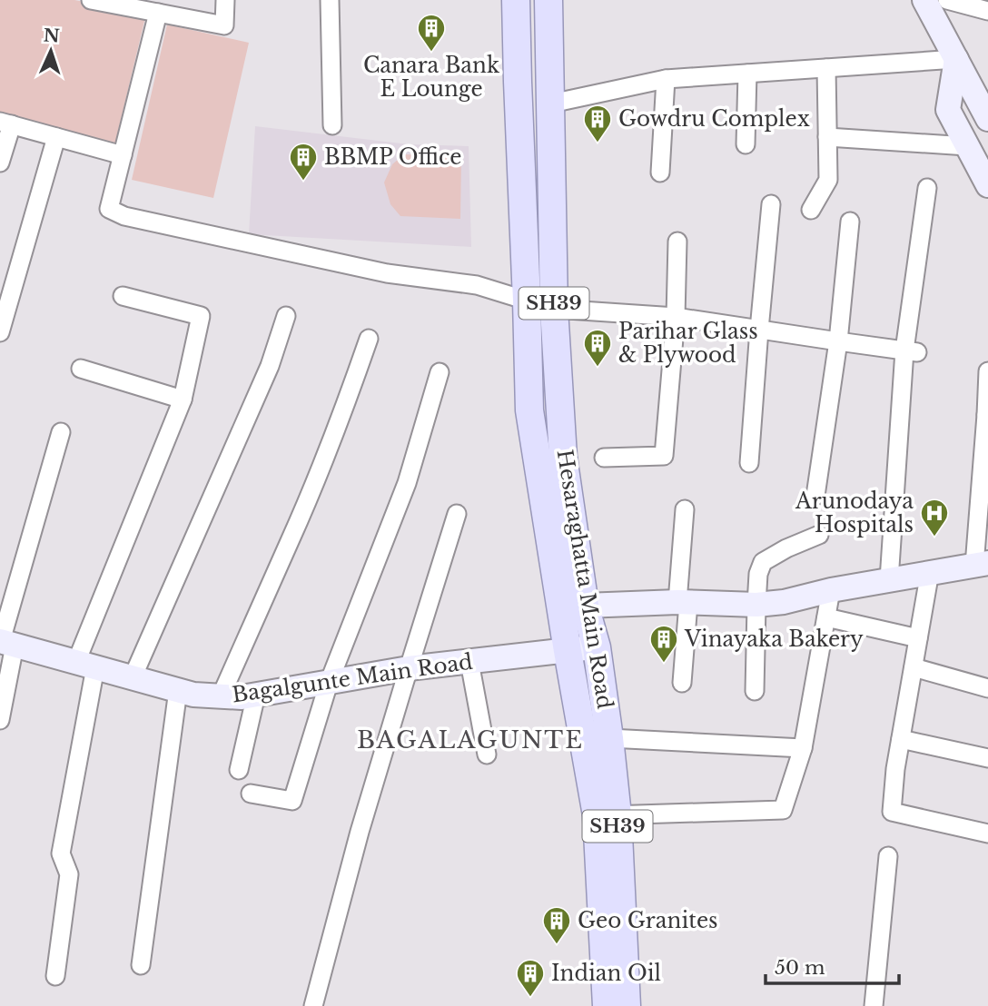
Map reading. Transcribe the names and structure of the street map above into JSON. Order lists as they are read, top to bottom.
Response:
{
  "streets": {
    "main road": ["SH39", "Hesaraghatta Main Road"],
    "street": ["Bagalgunte Main Road"]
  },
  "crossings": [
    ["Hesaraghatta Main Road", "Bagalgunte Main Road"]
  ],
  "districts": ["BAGALAGUNTE"],
  "places": {
    "building": [
      "Canara Bank E Lounge",
      "Gowdru Complex",
      "BBMP Office",
      "Parihar Glass & Plywood",
      "Vinayaka Bakery",
      "Geo Granites",
      "Indian Oil"
    ],
    "hospital": ["Arunodaya Hospitals"]
  },
  "scale_bar": "50 m",
  "north": "top"
}
